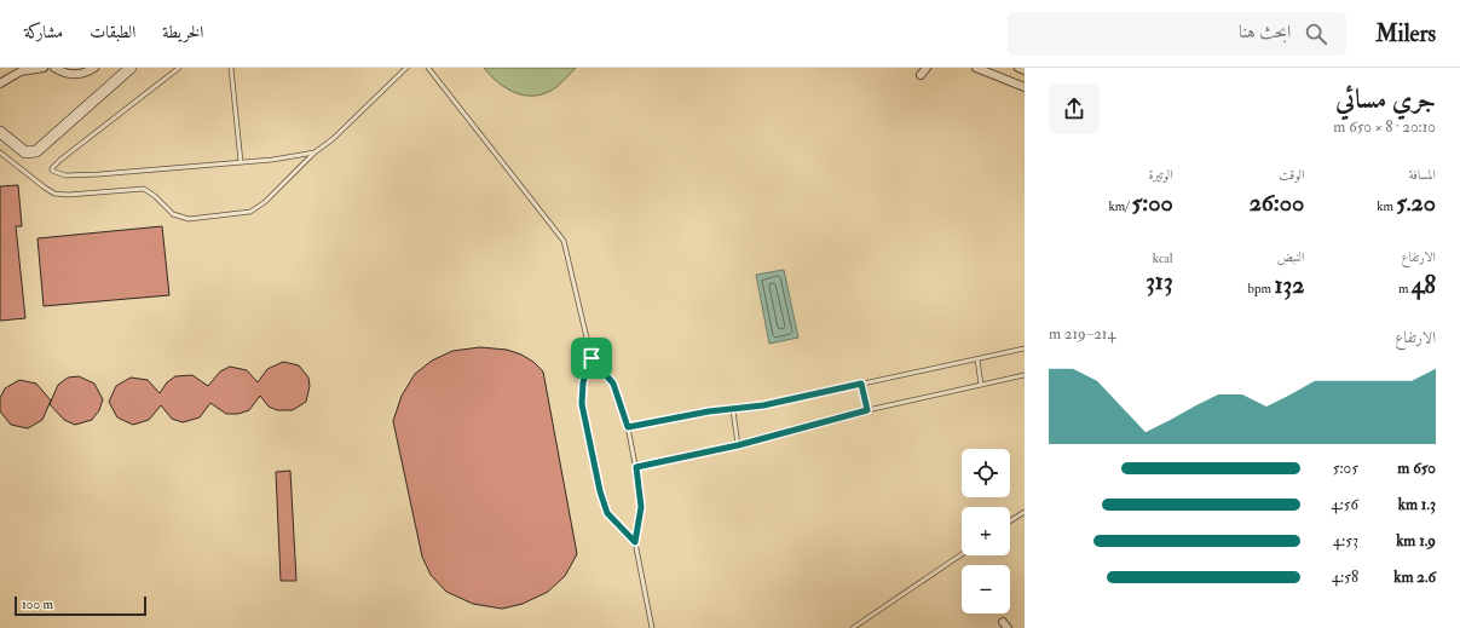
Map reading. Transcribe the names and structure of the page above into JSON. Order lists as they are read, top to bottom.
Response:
{
  "scale_bar": "100 m",
  "page": {
    "header": "Milers",
    "search": "ابحث هنا",
    "nav": ["الخريطة", "الطبقات", "مشاركة"],
    "heading": ["جري مسائي", "20:10 · 8 × 650 m"],
    "stats": [
      ["المسافة", "5.20 km"],
      ["الوقت", "26:00"],
      ["الوتيرة", "5:00 /km"],
      ["الارتفاع", "48 m"],
      ["النبض", "132 bpm"],
      ["kcal", "313"]
    ],
    "chart": ["الارتفاع", "214–219 m"],
    "map_buttons": ["+", "−"],
    "list": [
      {
        "name": "650 m",
        "note": "5:05"
      },
      {
        "name": "1.3 km",
        "note": "4:56"
      },
      {
        "name": "1.9 km",
        "note": "4:53"
      },
      {
        "name": "2.6 km",
        "note": "4:58"
      }
    ],
    "scale": "100 m"
  }
}
